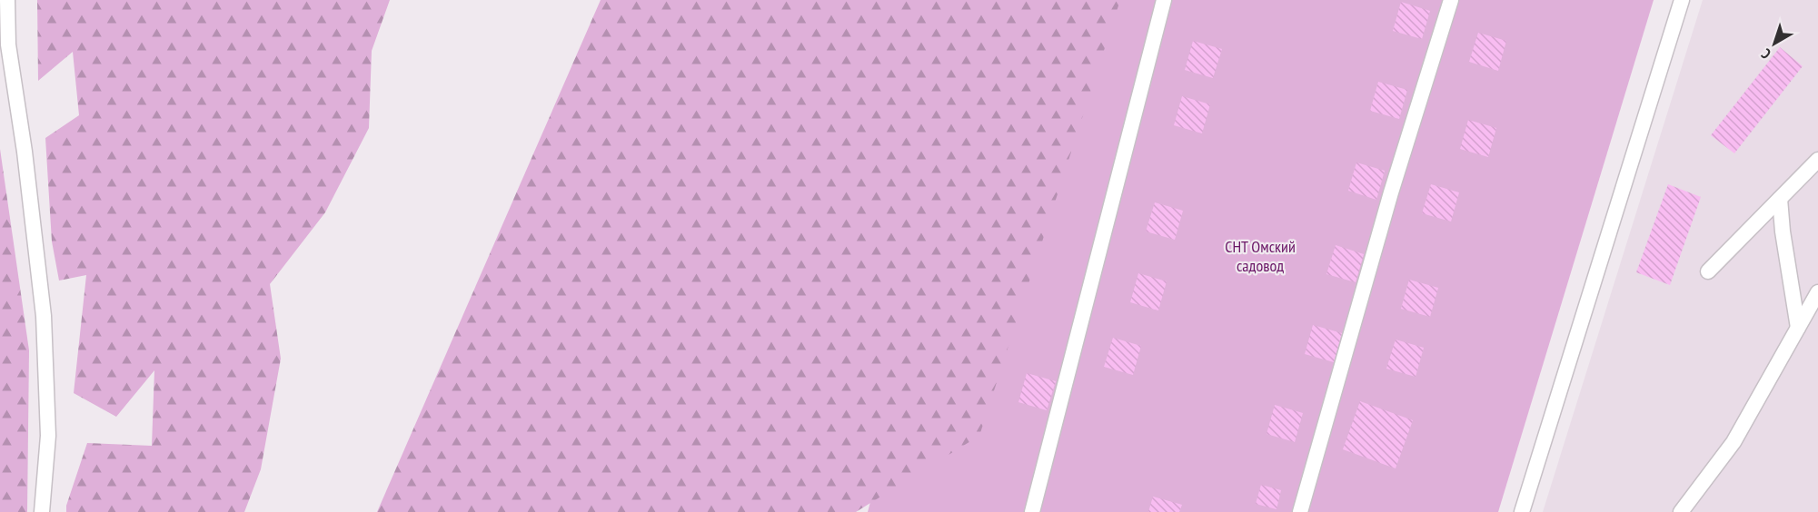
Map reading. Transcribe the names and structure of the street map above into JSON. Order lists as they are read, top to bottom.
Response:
{
  "parks": ["СНТ Омский садовод"],
  "north": "bottom left"
}
